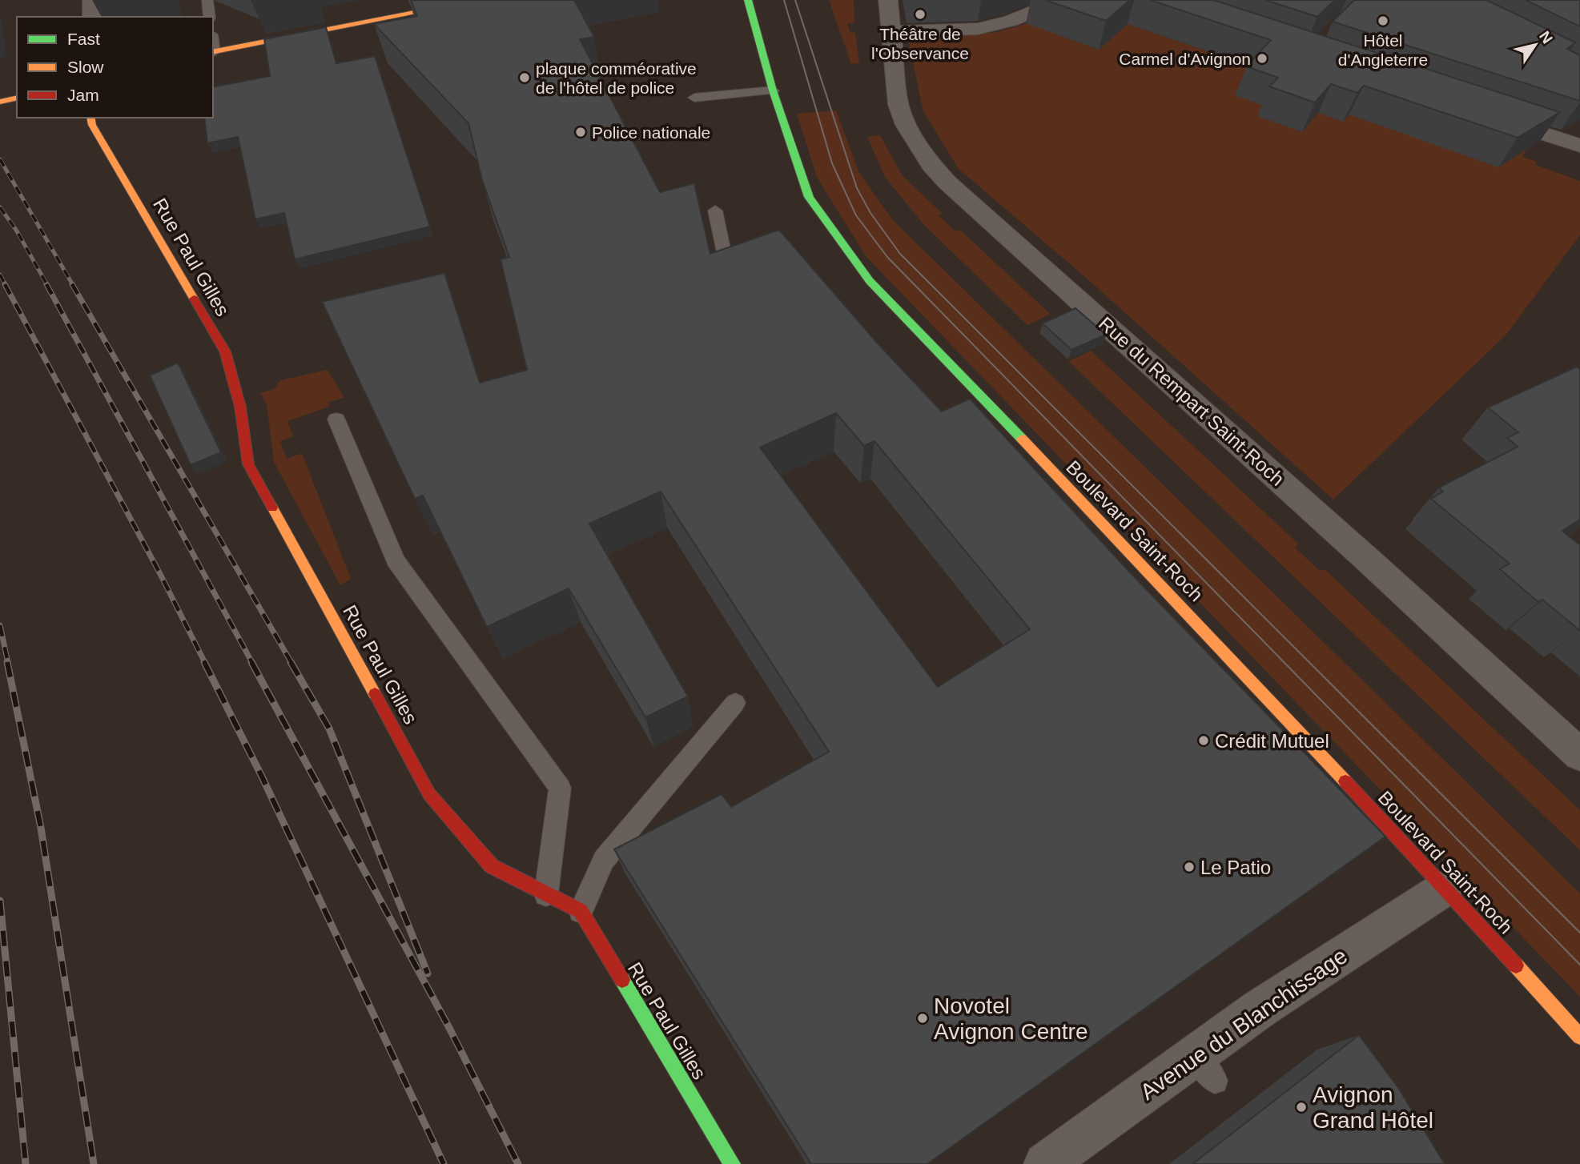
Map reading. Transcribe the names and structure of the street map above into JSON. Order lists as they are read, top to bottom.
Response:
{
  "streets": {
    "main road": ["Rue Paul Gilles", "Boulevard Saint-Roch"],
    "street": ["Rue du Rempart Saint-Roch", "Avenue du Blanchissage"]
  },
  "crossings": [
    ["Boulevard Saint-Roch", "Avenue du Blanchissage"]
  ],
  "places": [
    "Théâtre de l'Observance",
    "Hôtel d'Angleterre",
    "Carmel d'Avignon",
    "plaque comméorative de l'hôtel de police",
    "Police nationale",
    "Crédit Mutuel",
    "Le Patio",
    "Novotel Avignon Centre",
    "Avignon Grand Hôtel"
  ],
  "legend": ["Fast", "Slow", "Jam"],
  "north": "top right"
}
